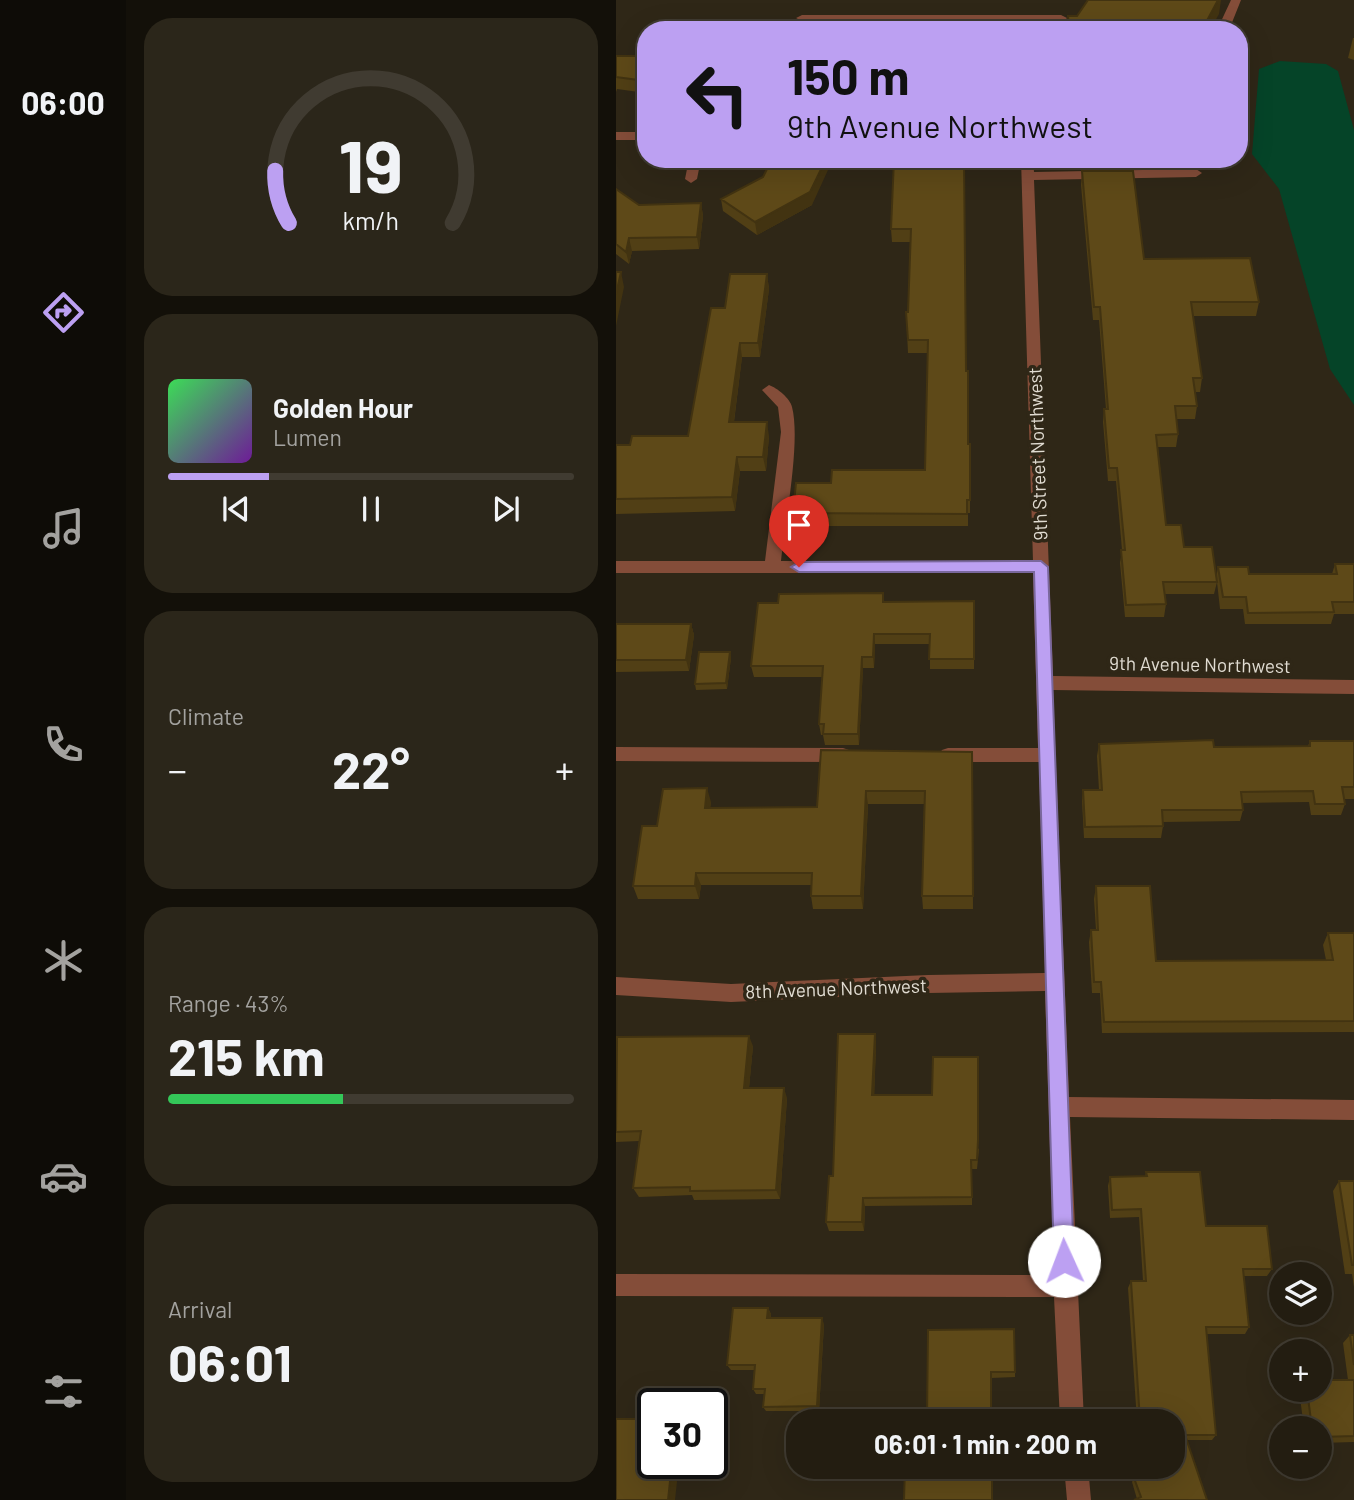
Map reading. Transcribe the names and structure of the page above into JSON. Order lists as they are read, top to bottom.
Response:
{
  "streets": {
    "street": ["9th Street Northwest", "9th Avenue Northwest", "8th Avenue Northwest"]
  },
  "crossings": [
    ["9th Street Northwest", "9th Avenue Northwest"],
    ["9th Street Northwest", "8th Avenue Northwest"]
  ],
  "page": {
    "tabs": "06:00",
    "turn": ["150 m", "9th Avenue Northwest"],
    "song": ["Golden Hour", "Lumen"],
    "tile": [
      "Climate",
      ["Range · 43%", "215 km"],
      ["Arrival", "06:01"]
    ],
    "heat": ["−", "22°", "+"],
    "map_buttons": ["+", "−"],
    "limit": "30",
    "trip": "06:01 · 1 min · 200 m",
    "gauge": ["19", "km/h"]
  }
}
